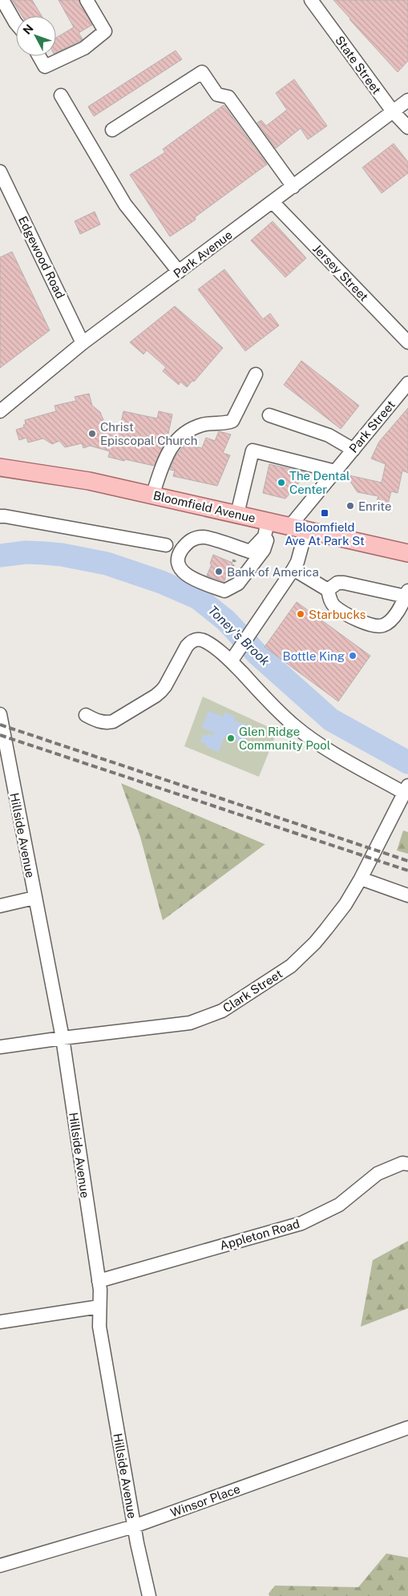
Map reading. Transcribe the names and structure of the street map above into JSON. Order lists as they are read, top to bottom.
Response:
{
  "streets": {
    "main road": ["Bloomfield Avenue"],
    "street": [
      "State Street",
      "Park Avenue",
      "Edgewood Road",
      "Jersey Street",
      "Park Street",
      "Hillside Avenue",
      "Clark Street",
      "Appleton Road",
      "Winsor Place"
    ]
  },
  "crossings": [
    ["State Street", "Park Avenue"],
    ["Park Avenue", "Edgewood Road"],
    ["Park Avenue", "Jersey Street"],
    ["Park Street", "Bloomfield Avenue"],
    ["Hillside Avenue", "Clark Street"],
    ["Hillside Avenue", "Appleton Road"],
    ["Hillside Avenue", "Winsor Place"]
  ],
  "water": ["Toney's Brook"],
  "places": {
    "other": [
      "Christ Episcopal Church",
      "The Dental Center",
      "Enrite",
      "Bank of America",
      "Starbucks",
      "Bottle King",
      "Glen Ridge Community Pool"
    ],
    "transit": ["Bloomfield Ave At Park St"]
  },
  "north": "top left"
}
